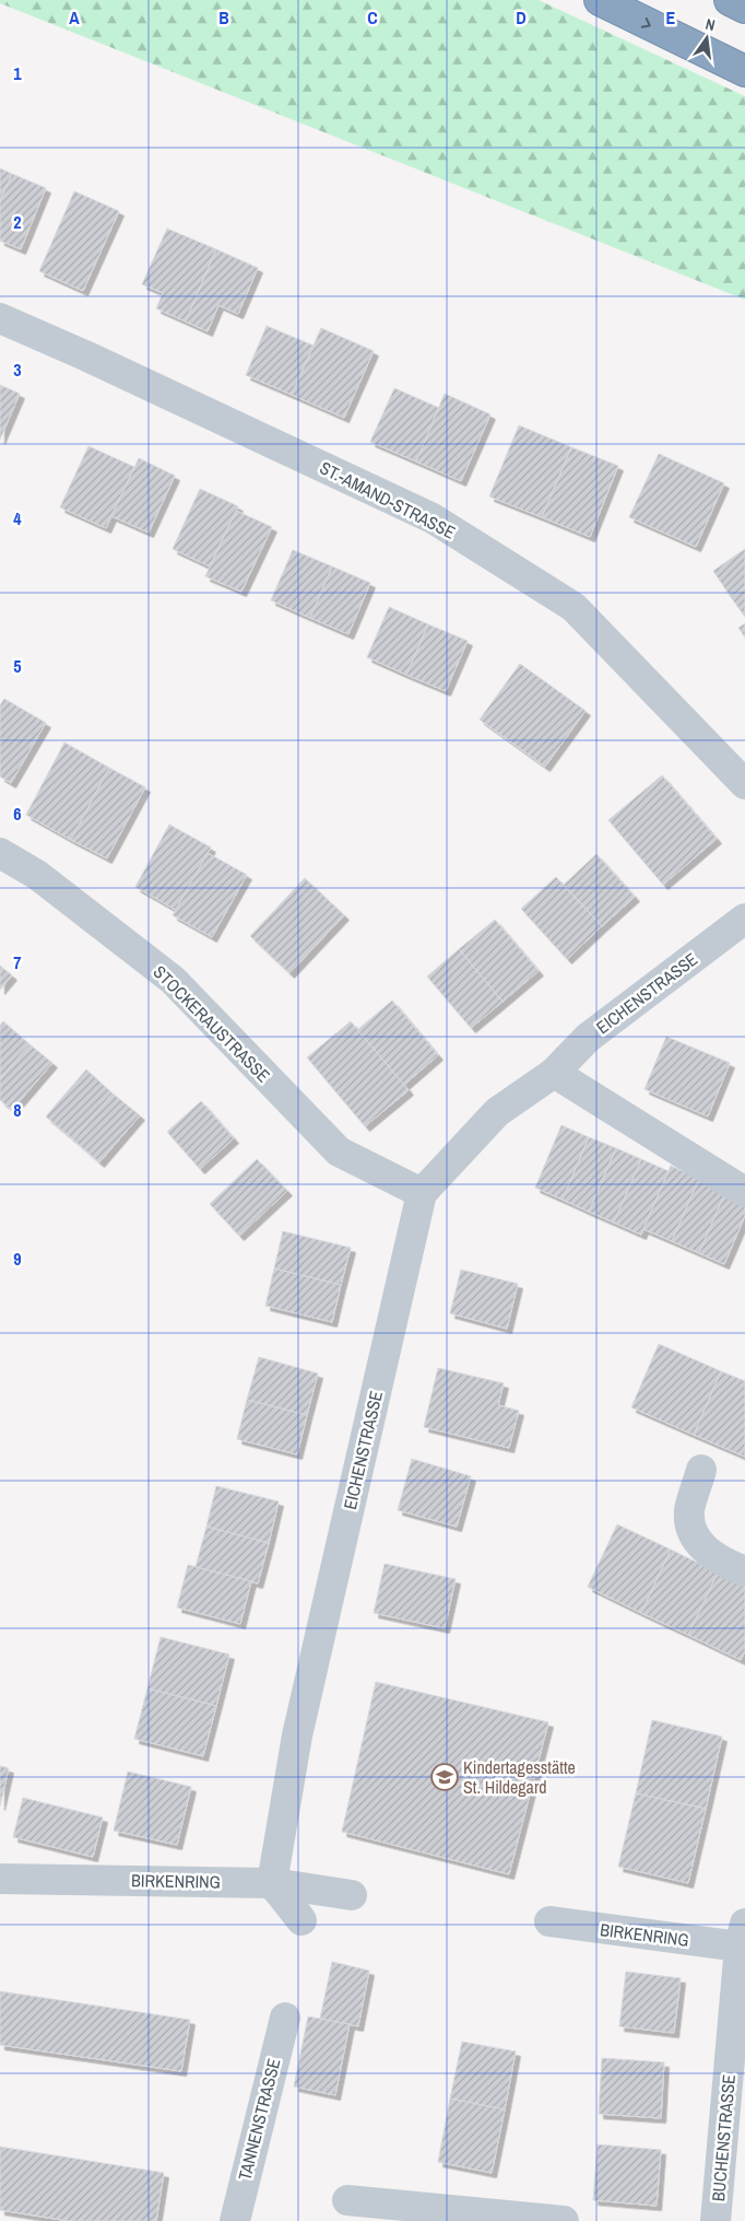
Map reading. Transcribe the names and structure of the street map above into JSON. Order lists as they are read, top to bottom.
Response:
{
  "streets": {
    "street": [
      "ST.-AMAND-STRASSE",
      "EICHENSTRASSE",
      "STOCKERAUSTRASSE",
      "BIRKENRING",
      "TANNENSTRASSE",
      "BUCHENSTRASSE"
    ]
  },
  "crossings": [
    ["EICHENSTRASSE", "STOCKERAUSTRASSE"],
    ["EICHENSTRASSE", "BIRKENRING"],
    ["BIRKENRING", "BUCHENSTRASSE"]
  ],
  "places": {
    "school or university": ["Kindertagesstätte St. Hildegard"]
  },
  "north": "top",
  "grid": {
    "columns": [
      "A",
      "B",
      "C",
      "D",
      "E"
    ],
    "rows": [
      "1",
      "2",
      "3",
      "4",
      "5",
      "6",
      "7",
      "8",
      "9"
    ]
  }
}
